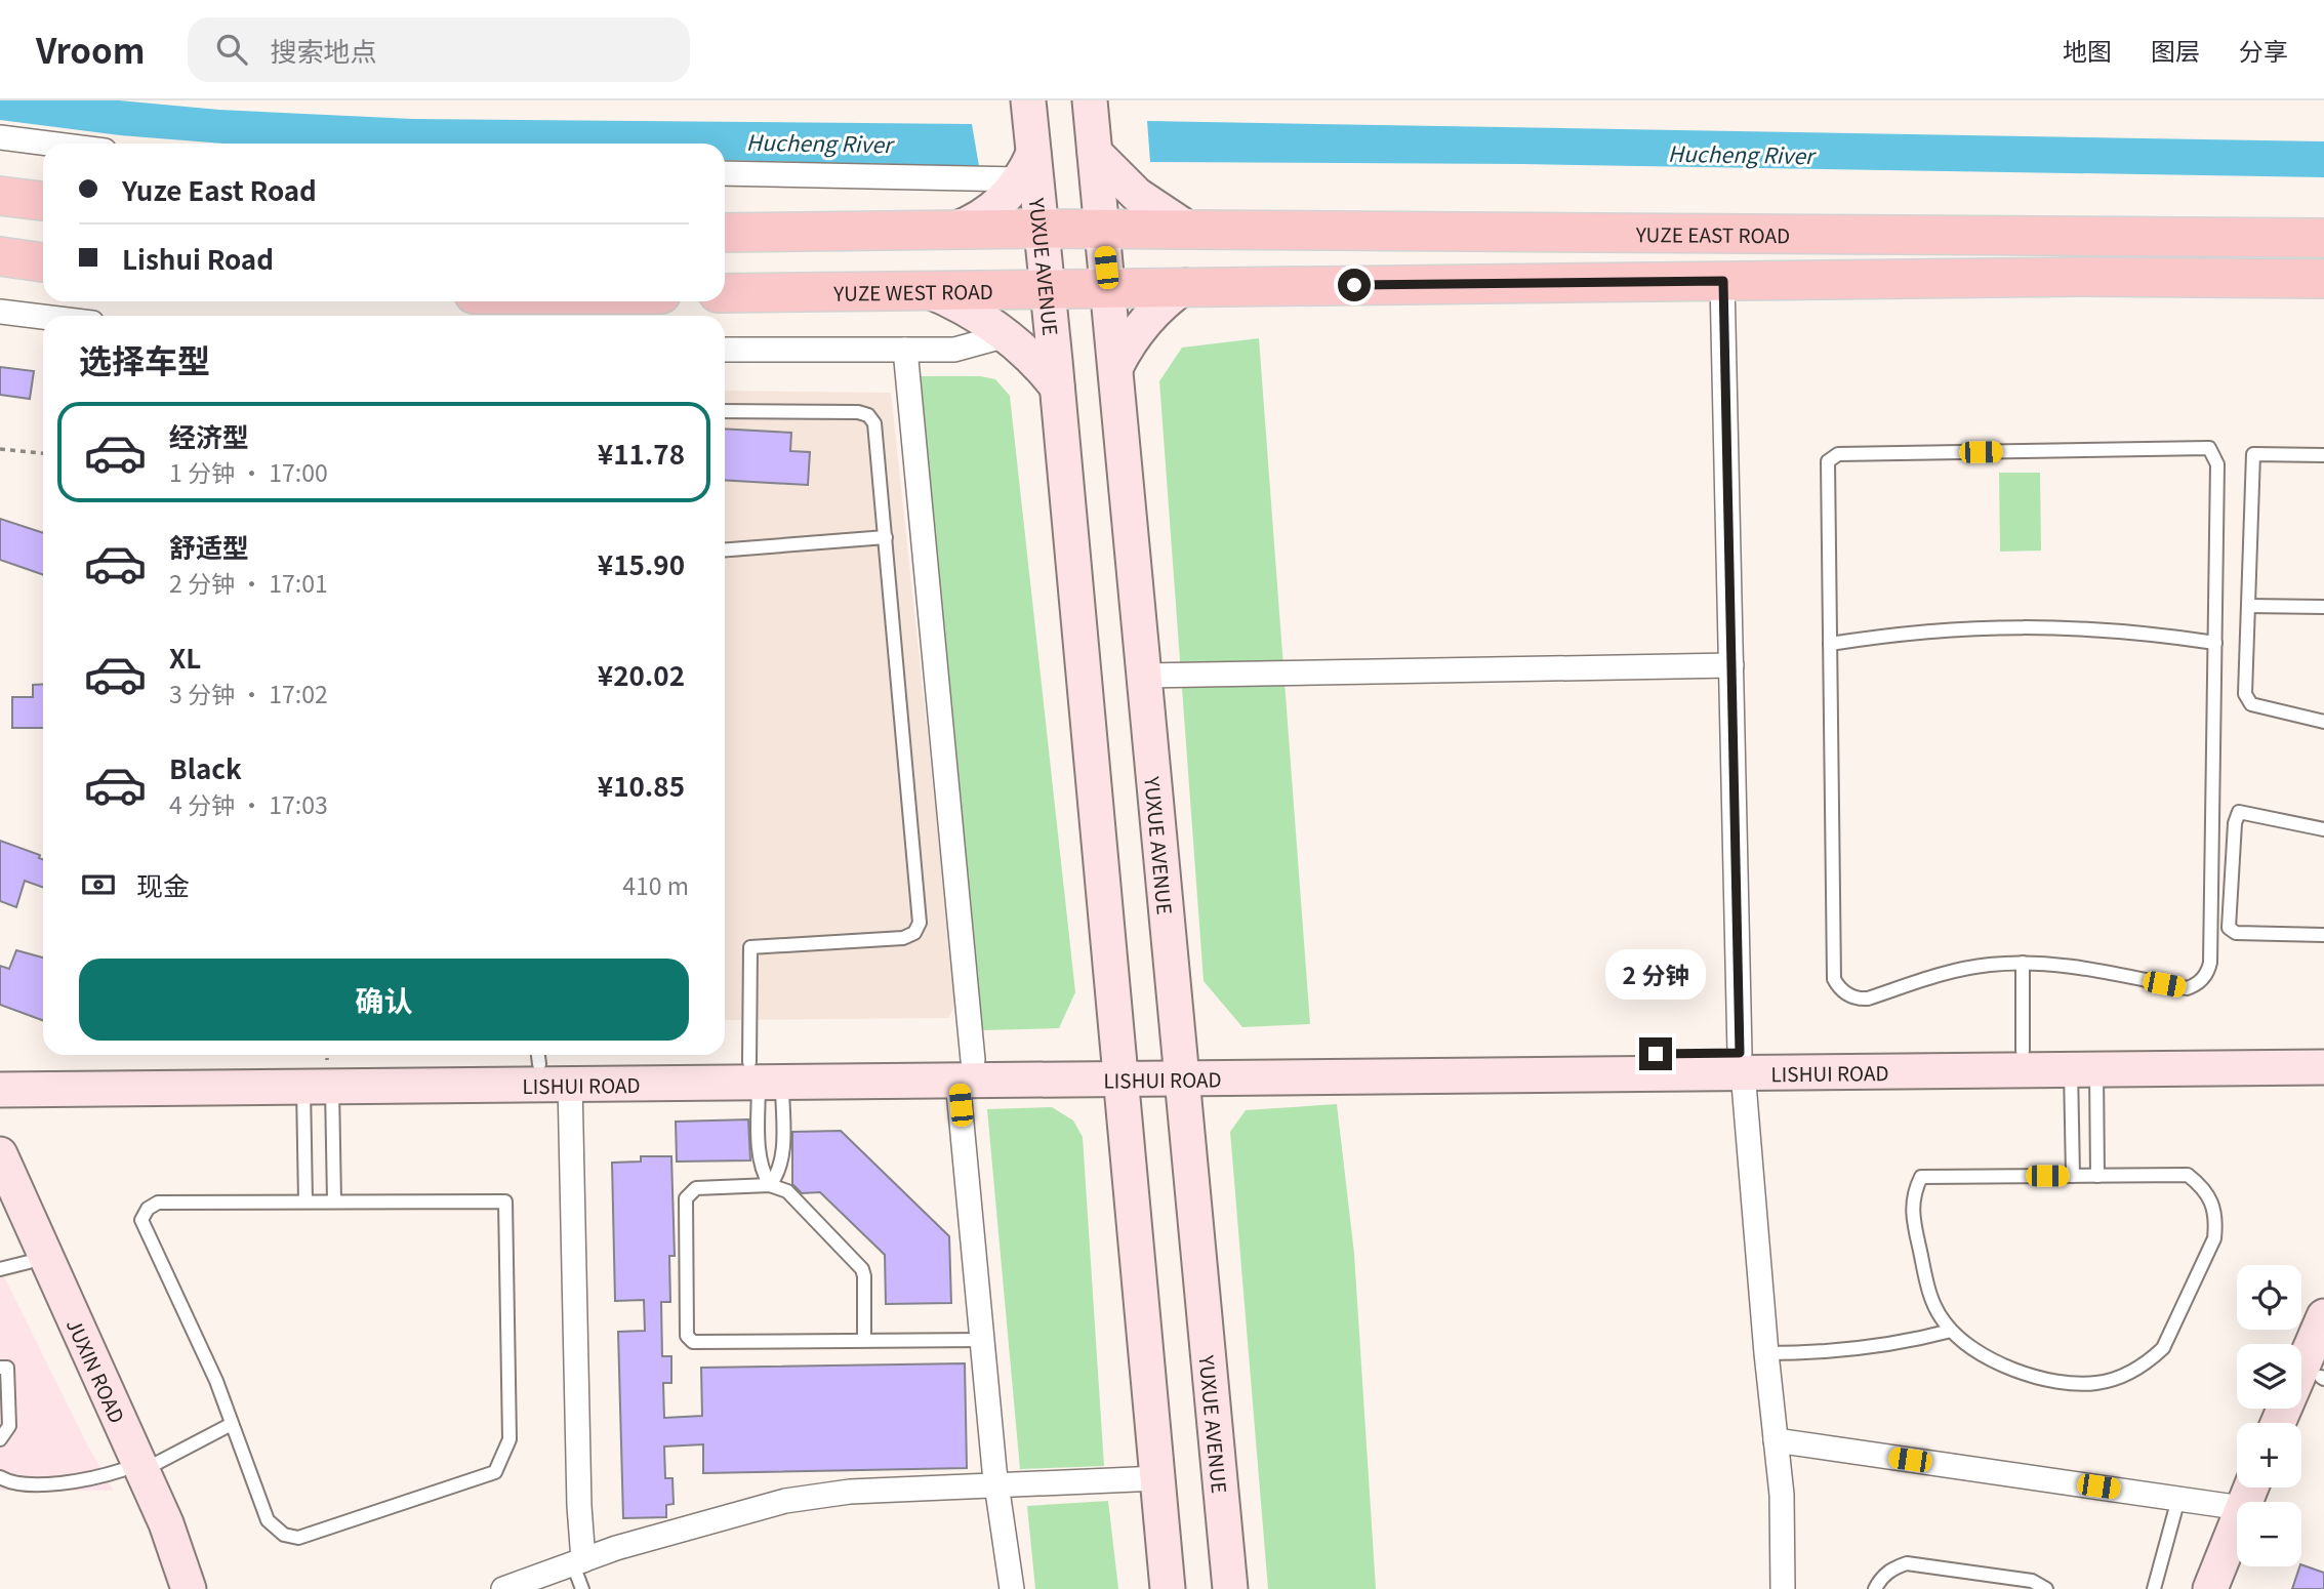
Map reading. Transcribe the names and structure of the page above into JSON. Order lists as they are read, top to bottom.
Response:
{
  "streets": {
    "main road": [
      "YUZE EAST ROAD",
      "YUXUE AVENUE",
      "YUZE WEST ROAD",
      "LISHUI ROAD",
      "JUXIN ROAD"
    ]
  },
  "crossings": [
    ["YUZE EAST ROAD", "YUXUE AVENUE"],
    ["YUXUE AVENUE", "YUZE WEST ROAD"],
    ["YUXUE AVENUE", "LISHUI ROAD"]
  ],
  "water": ["Hucheng River"],
  "page": {
    "header": "Vroom",
    "search": "搜索地点",
    "nav": ["地图", "图层", "分享"],
    "banner": ["Yuze East Road", "Lishui Road"],
    "heading": "选择车型",
    "list": [
      {
        "name": "经济型",
        "note": "1 分钟 · 17:00",
        "value": "¥11.78"
      },
      {
        "name": "舒适型",
        "note": "2 分钟 · 17:01",
        "value": "¥15.90"
      },
      {
        "name": "XL",
        "note": "3 分钟 · 17:02",
        "value": "¥20.02"
      },
      {
        "name": "Black",
        "note": "4 分钟 · 17:03",
        "value": "¥10.85"
      }
    ],
    "pay": ["现金", "410 m"],
    "buttons": "确认",
    "bubble": "2 分钟",
    "map_buttons": ["+", "−"]
  }
}
